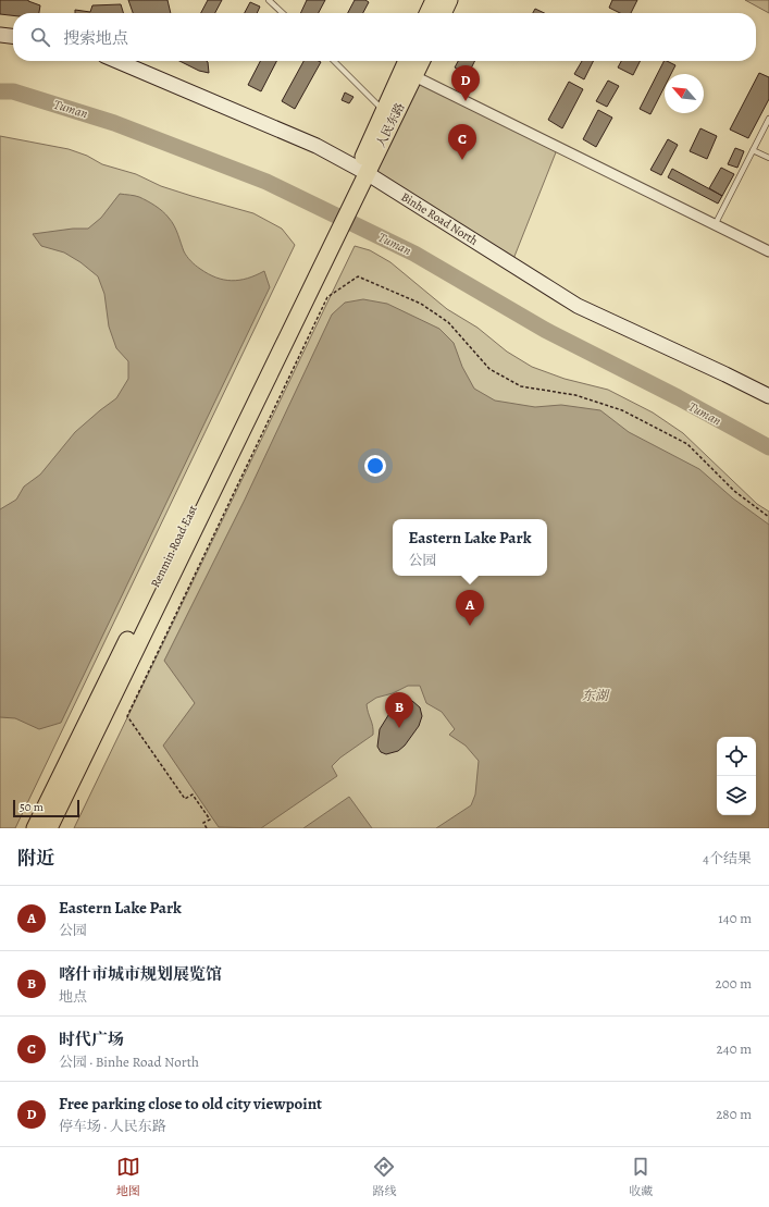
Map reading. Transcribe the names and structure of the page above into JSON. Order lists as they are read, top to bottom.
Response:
{
  "streets": {
    "main road": ["人民东路", "Binhe Road North", "Renmin Road East"]
  },
  "crossings": [
    ["人民东路", "Binhe Road North"],
    ["人民东路", "Renmin Road East"]
  ],
  "water": ["Tuman", "东湖"],
  "scale_bar": "50 m",
  "north": "top left",
  "page": {
    "search": "搜索地点",
    "pins": [
      "D",
      "C",
      "A",
      "B"
    ],
    "popup": ["Eastern Lake Park", "公园"],
    "scale": "50 m",
    "heading": ["附近", "4个结果"],
    "list": [
      {
        "mark": "A",
        "name": "Eastern Lake Park",
        "note": "公园",
        "value": "140 m"
      },
      {
        "mark": "B",
        "name": "喀什市城市规划展览馆",
        "note": "地点",
        "value": "200 m"
      },
      {
        "mark": "C",
        "name": "时代广场",
        "note": "公园 · Binhe Road North",
        "value": "240 m"
      },
      {
        "mark": "D",
        "name": "Free parking close to old city viewpoint",
        "note": "停车场 · 人民东路",
        "value": "280 m"
      }
    ],
    "nav": ["地图", "路线", "收藏"]
  }
}
